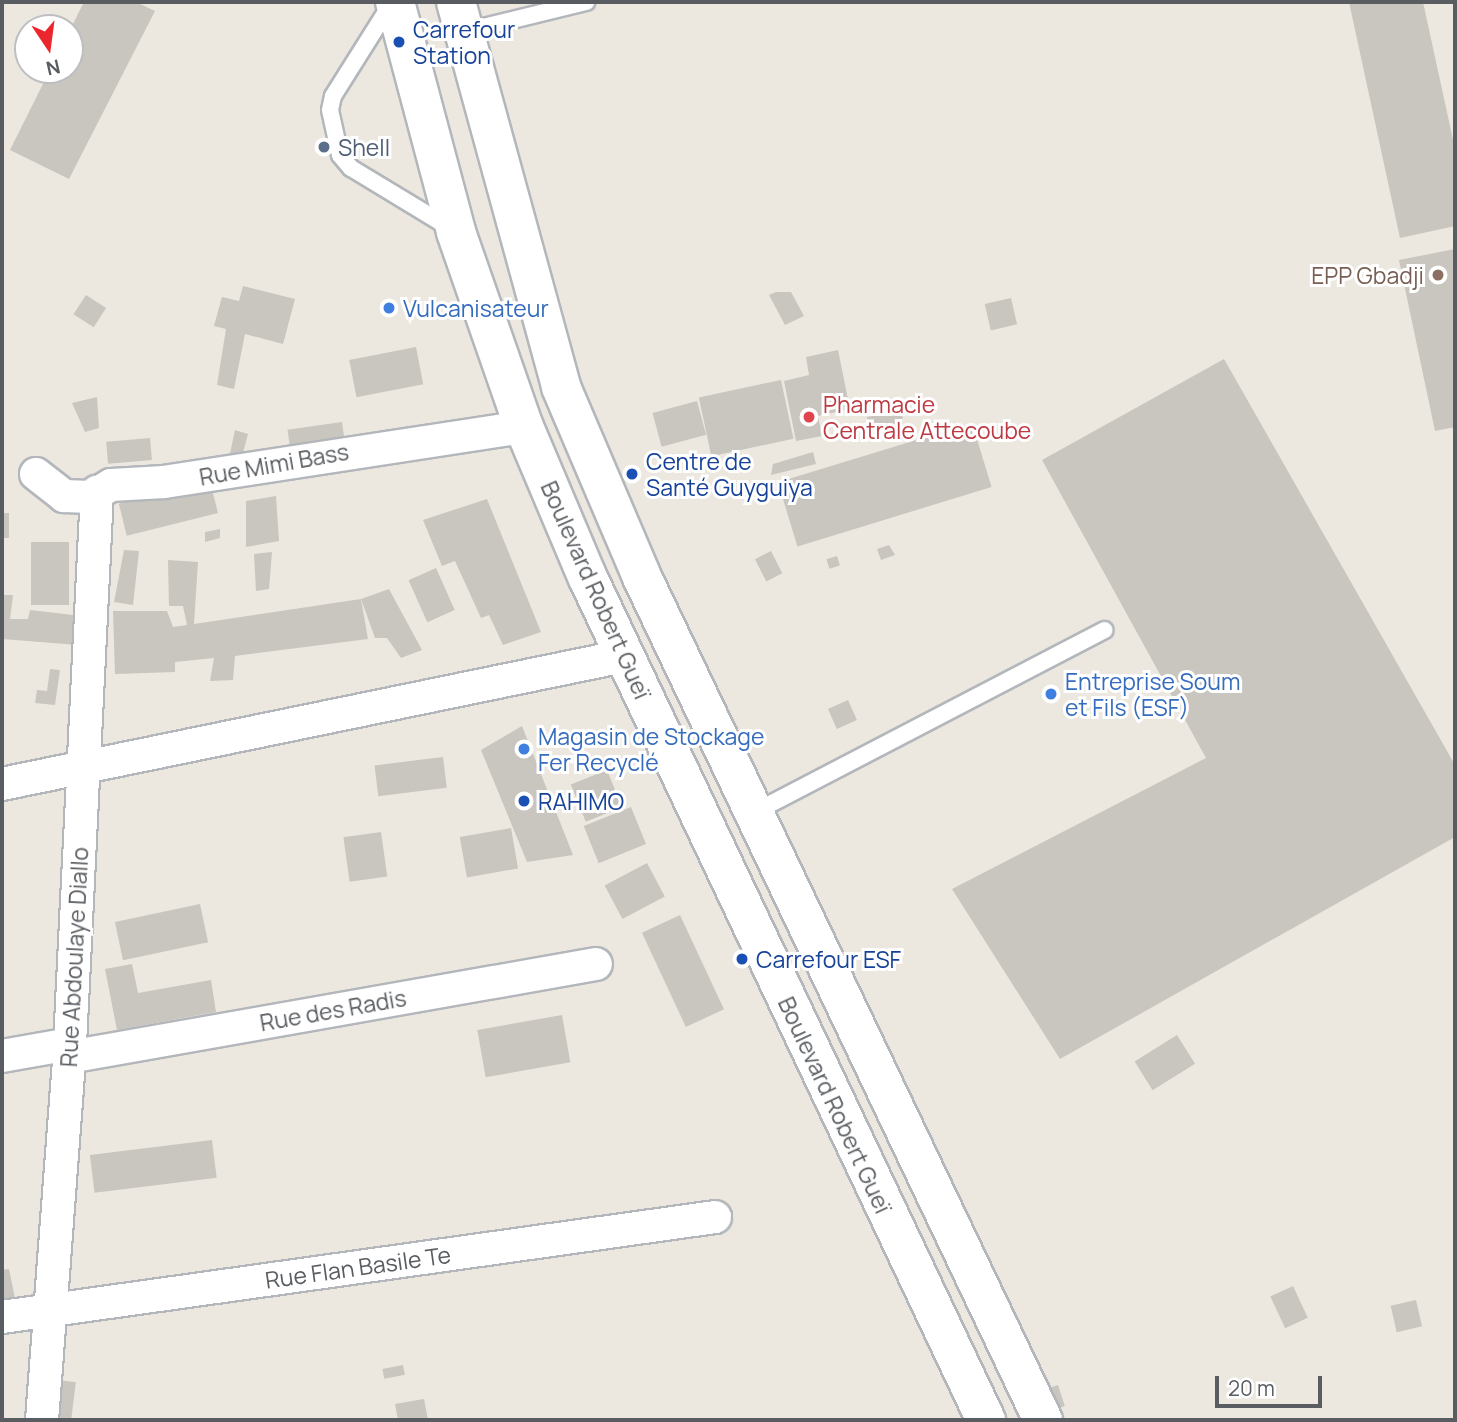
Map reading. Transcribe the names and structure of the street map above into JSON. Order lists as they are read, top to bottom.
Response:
{
  "streets": {
    "main road": ["Boulevard Robert Gueï"],
    "street": [
      "Rue Mimi Bass",
      "Rue Abdoulaye Diallo",
      "Rue des Radis",
      "Rue Flan Basile Te"
    ]
  },
  "crossings": [
    ["Rue Mimi Bass", "Boulevard Robert Gueï"],
    ["Rue Mimi Bass", "Rue Abdoulaye Diallo"],
    ["Rue Abdoulaye Diallo", "Rue des Radis"],
    ["Rue Abdoulaye Diallo", "Rue Flan Basile Te"]
  ],
  "places": [
    "Carrefour Station",
    "Shell",
    "EPP Gbadji",
    "Vulcanisateur",
    "Pharmacie Centrale Attecoube",
    "Centre de Santé Guyguiya",
    "Entreprise Soum et Fils (ESF)",
    "Magasin de Stockage Fer Recyclé",
    "RAHIMO",
    "Carrefour ESF"
  ],
  "scale_bar": "20 m",
  "north": "bottom"
}
